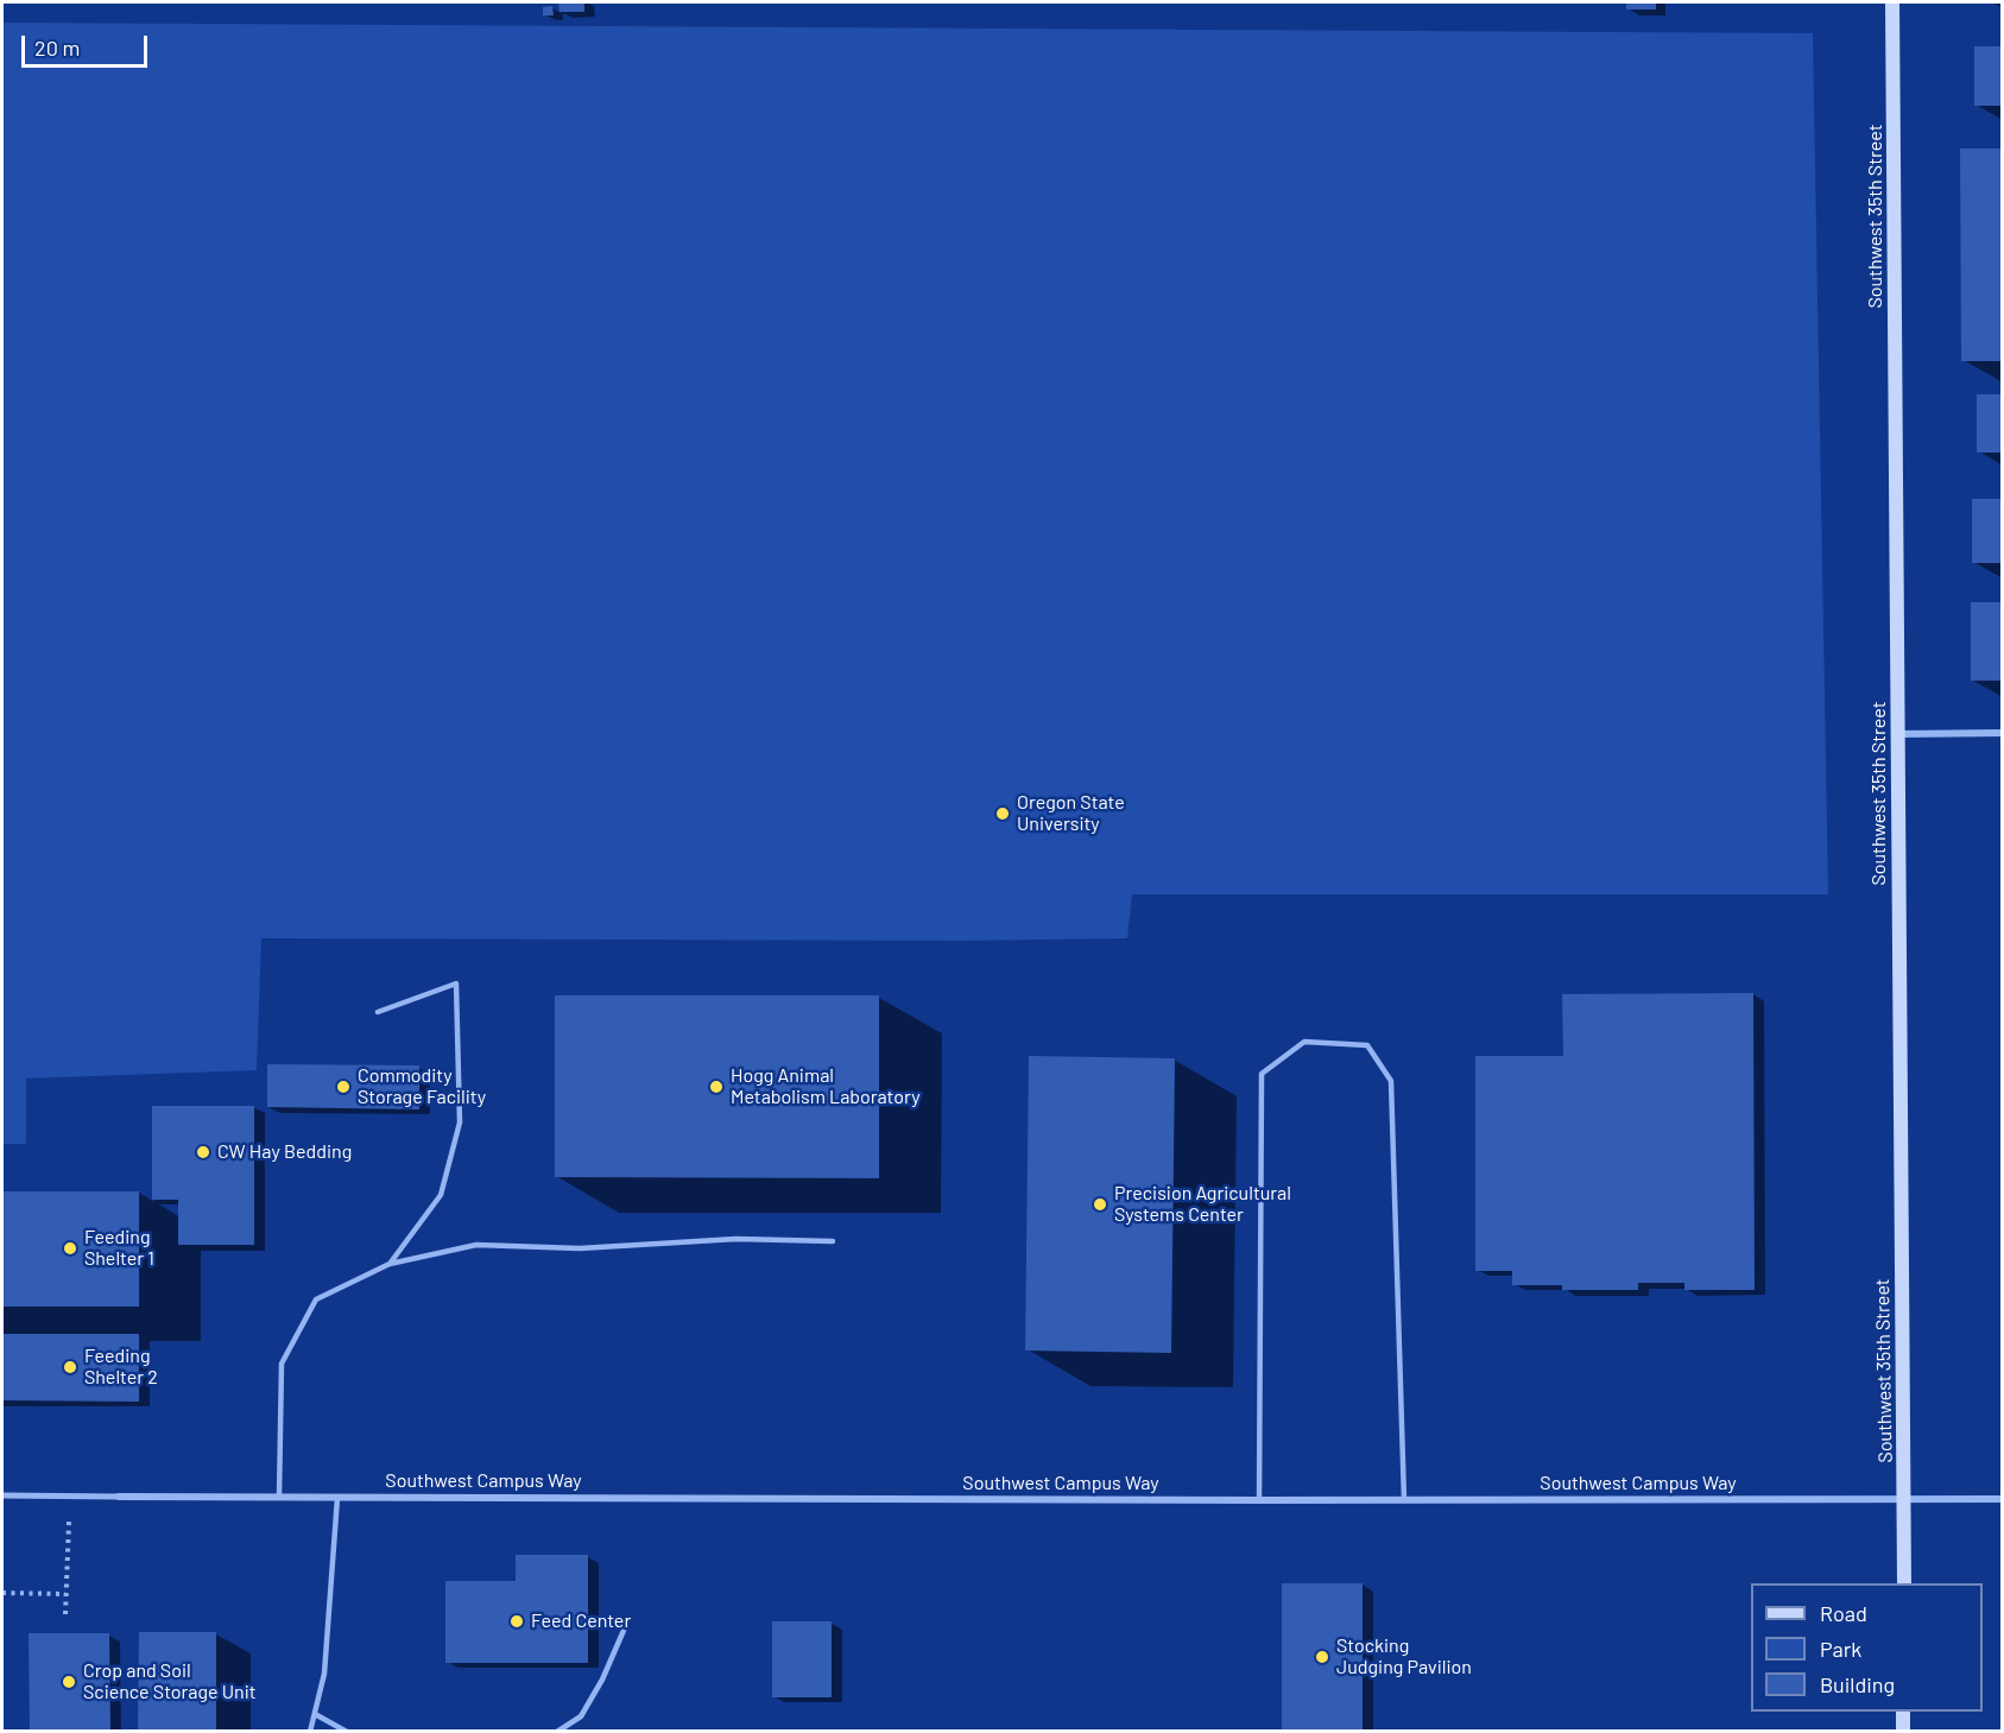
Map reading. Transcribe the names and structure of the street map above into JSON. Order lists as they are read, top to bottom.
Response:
{
  "streets": {
    "main road": ["Southwest 35th Street"],
    "street": ["Southwest Campus Way"]
  },
  "crossings": [
    ["Southwest 35th Street", "Southwest Campus Way"]
  ],
  "places": [
    "Oregon State University",
    "Commodity Storage Facility",
    "Hogg Animal Metabolism Laboratory",
    "CW Hay Bedding",
    "Precision Agricultural Systems Center",
    "Feeding Shelter 1",
    "Feeding Shelter 2",
    "Feed Center",
    "Stocking Judging Pavilion",
    "Crop and Soil Science Storage Unit"
  ],
  "legend": ["Road", "Park", "Building"],
  "scale_bar": "20 m"
}
